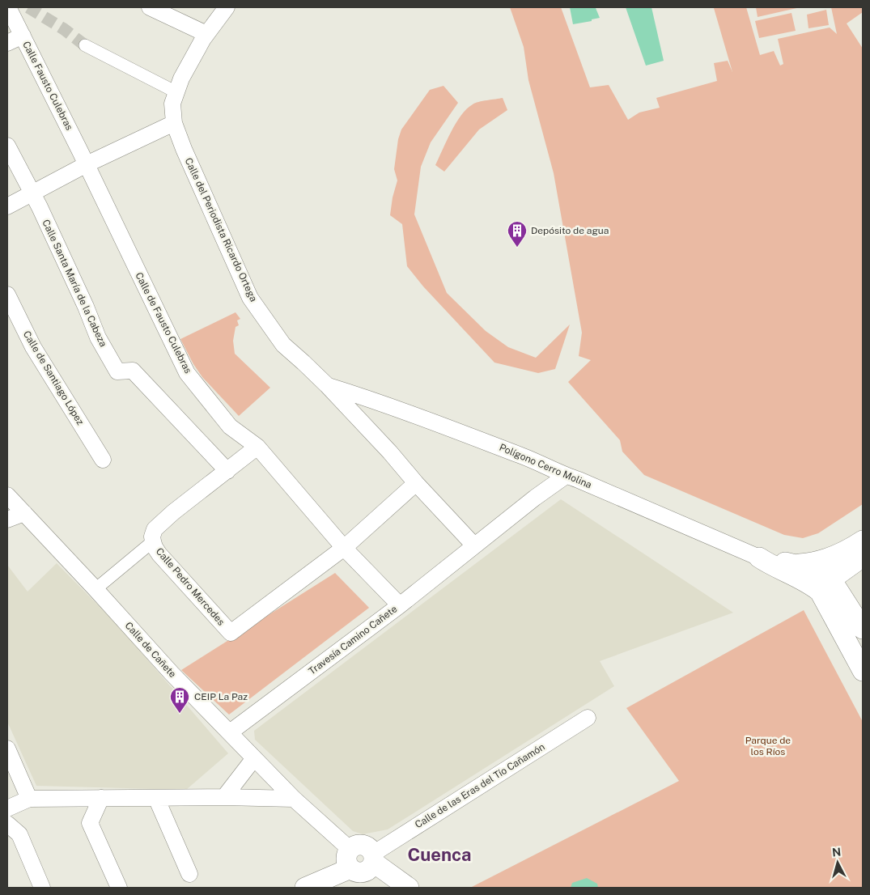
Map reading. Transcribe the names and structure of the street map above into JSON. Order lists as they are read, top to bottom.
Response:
{
  "streets": {
    "street": [
      "Calle Fausto Culebras",
      "Calle del Periodista Ricardo Ortega",
      "Calle Santa María de la Cabeza",
      "Calle de Fausto Culebras",
      "Calle de Santiago López",
      "Polígono Cerro Molina",
      "Calle Pedro Mercedes",
      "Travesía Camino Cañete",
      "Calle de Cañete",
      "Calle de las Eras del Tío Cañamón"
    ]
  },
  "crossings": [
    ["Calle Fausto Culebras", "Calle de Fausto Culebras"],
    ["Calle del Periodista Ricardo Ortega", "Polígono Cerro Molina"],
    ["Calle del Periodista Ricardo Ortega", "Travesía Camino Cañete"],
    ["Calle Santa María de la Cabeza", "Calle Pedro Mercedes"],
    ["Calle de Fausto Culebras", "Calle Pedro Mercedes"],
    ["Calle de Fausto Culebras", "Travesía Camino Cañete"],
    ["Polígono Cerro Molina", "Travesía Camino Cañete"],
    ["Travesía Camino Cañete", "Calle de Cañete"]
  ],
  "districts": ["Cuenca"],
  "parks": ["Parque de los Ríos"],
  "places": {
    "building": ["Depósito de agua", "CEIP La Paz"]
  },
  "north": "top"
}
